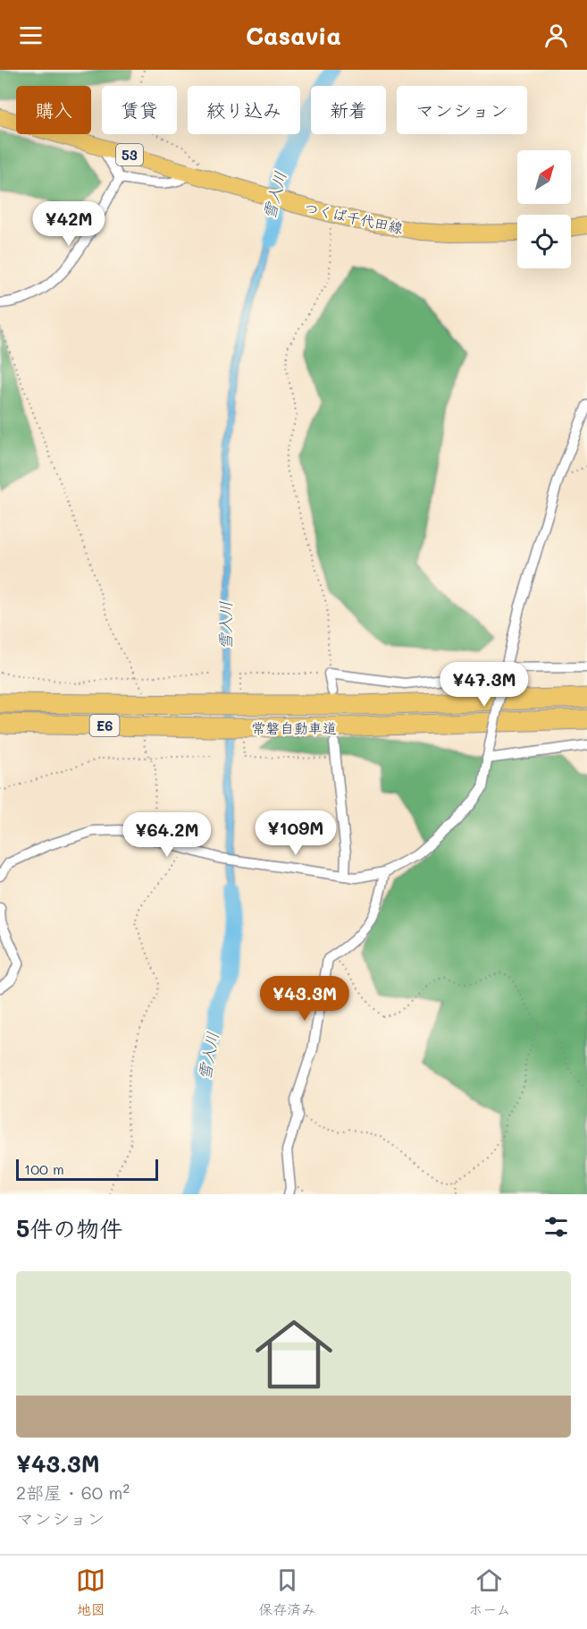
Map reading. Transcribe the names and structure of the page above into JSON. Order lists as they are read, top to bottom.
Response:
{
  "streets": {
    "highway": ["E6", "常磐自動車道"],
    "main road": ["53", "つくば千代田線"]
  },
  "water": ["雪入川"],
  "scale_bar": "100 m",
  "north": "top right",
  "page": {
    "header": "Casavia",
    "chip": [
      "購入",
      "賃貸",
      "絞り込み",
      "新着",
      "マンション"
    ],
    "price": [
      "¥42M",
      "¥47.3M",
      "¥109M",
      "¥64.2M",
      "¥43.3M"
    ],
    "scale": "100 m",
    "heading": "5件の物件",
    "list": [
      {
        "name": "¥43.3M",
        "note": "2部屋 · 60 m² · マンション"
      }
    ],
    "tabs": ["地図", "保存済み", "ホーム"]
  }
}
